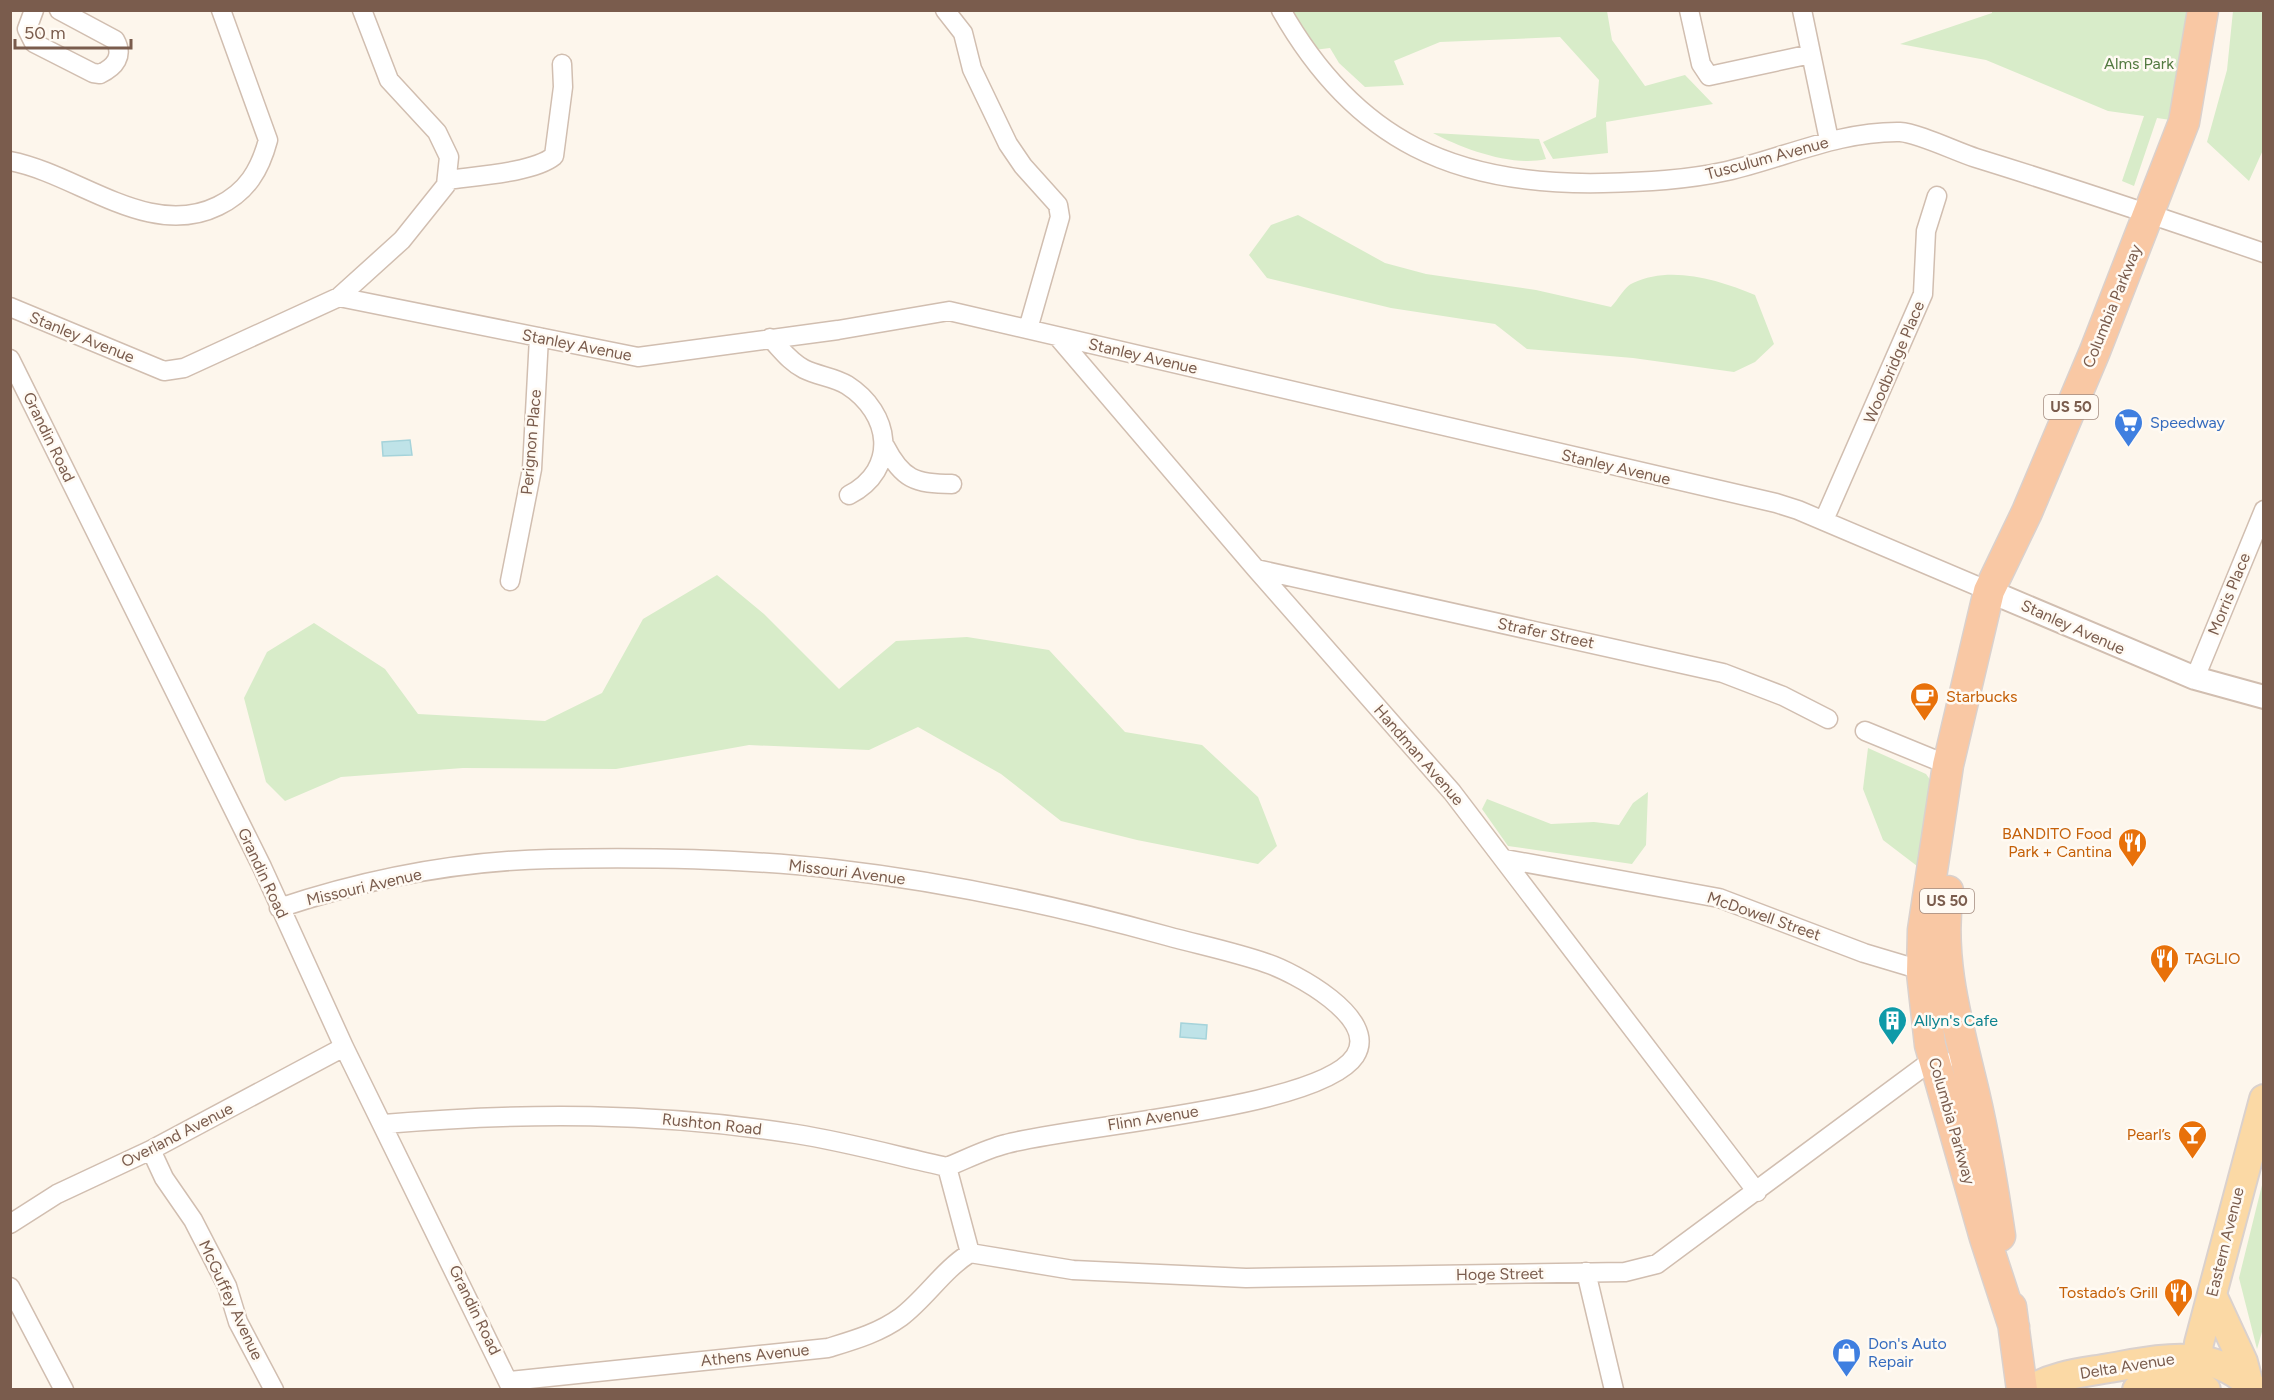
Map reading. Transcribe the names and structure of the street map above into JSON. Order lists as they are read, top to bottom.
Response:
{
  "streets": {
    "highway": ["Columbia Parkway", "US 50"],
    "main road": ["Eastern Avenue", "Delta Avenue"],
    "street": [
      "Tusculum Avenue",
      "Stanley Avenue",
      "Woodbridge Place",
      "Grandin Road",
      "Perignon Place",
      "Morris Place",
      "Strafer Street",
      "Handman Avenue",
      "Missouri Avenue",
      "McDowell Street",
      "Flinn Avenue",
      "Rushton Road",
      "Overland Avenue",
      "Hoge Street",
      "McGuffey Avenue",
      "Athens Avenue"
    ]
  },
  "crossings": [
    ["Tusculum Avenue", "Columbia Parkway"],
    ["Columbia Parkway", "Stanley Avenue"],
    ["Columbia Parkway", "McDowell Street"],
    ["Columbia Parkway", "Hoge Street"],
    ["Stanley Avenue", "Woodbridge Place"],
    ["Stanley Avenue", "Perignon Place"],
    ["Stanley Avenue", "Morris Place"],
    ["Stanley Avenue", "Handman Avenue"],
    ["Grandin Road", "Missouri Avenue"],
    ["Grandin Road", "Rushton Road"],
    ["Grandin Road", "Overland Avenue"],
    ["Grandin Road", "Athens Avenue"],
    ["Strafer Street", "Handman Avenue"],
    ["Handman Avenue", "McDowell Street"],
    ["Handman Avenue", "Hoge Street"],
    ["Missouri Avenue", "Flinn Avenue"],
    ["Flinn Avenue", "Rushton Road"],
    ["Overland Avenue", "McGuffey Avenue"],
    ["Eastern Avenue", "Delta Avenue"],
    ["Hoge Street", "Athens Avenue"]
  ],
  "parks": ["Alms Park"],
  "places": {
    "supermarket": ["Speedway"],
    "cafe": ["Starbucks"],
    "restaurant": ["BANDITO Food Park + Cantina", "TAGLIO", "Tostado’s Grill"],
    "building": ["Allyn's Cafe"],
    "bar": ["Pearl’s"],
    "shop": ["Don's Auto Repair"]
  },
  "scale_bar": "50 m"
}
